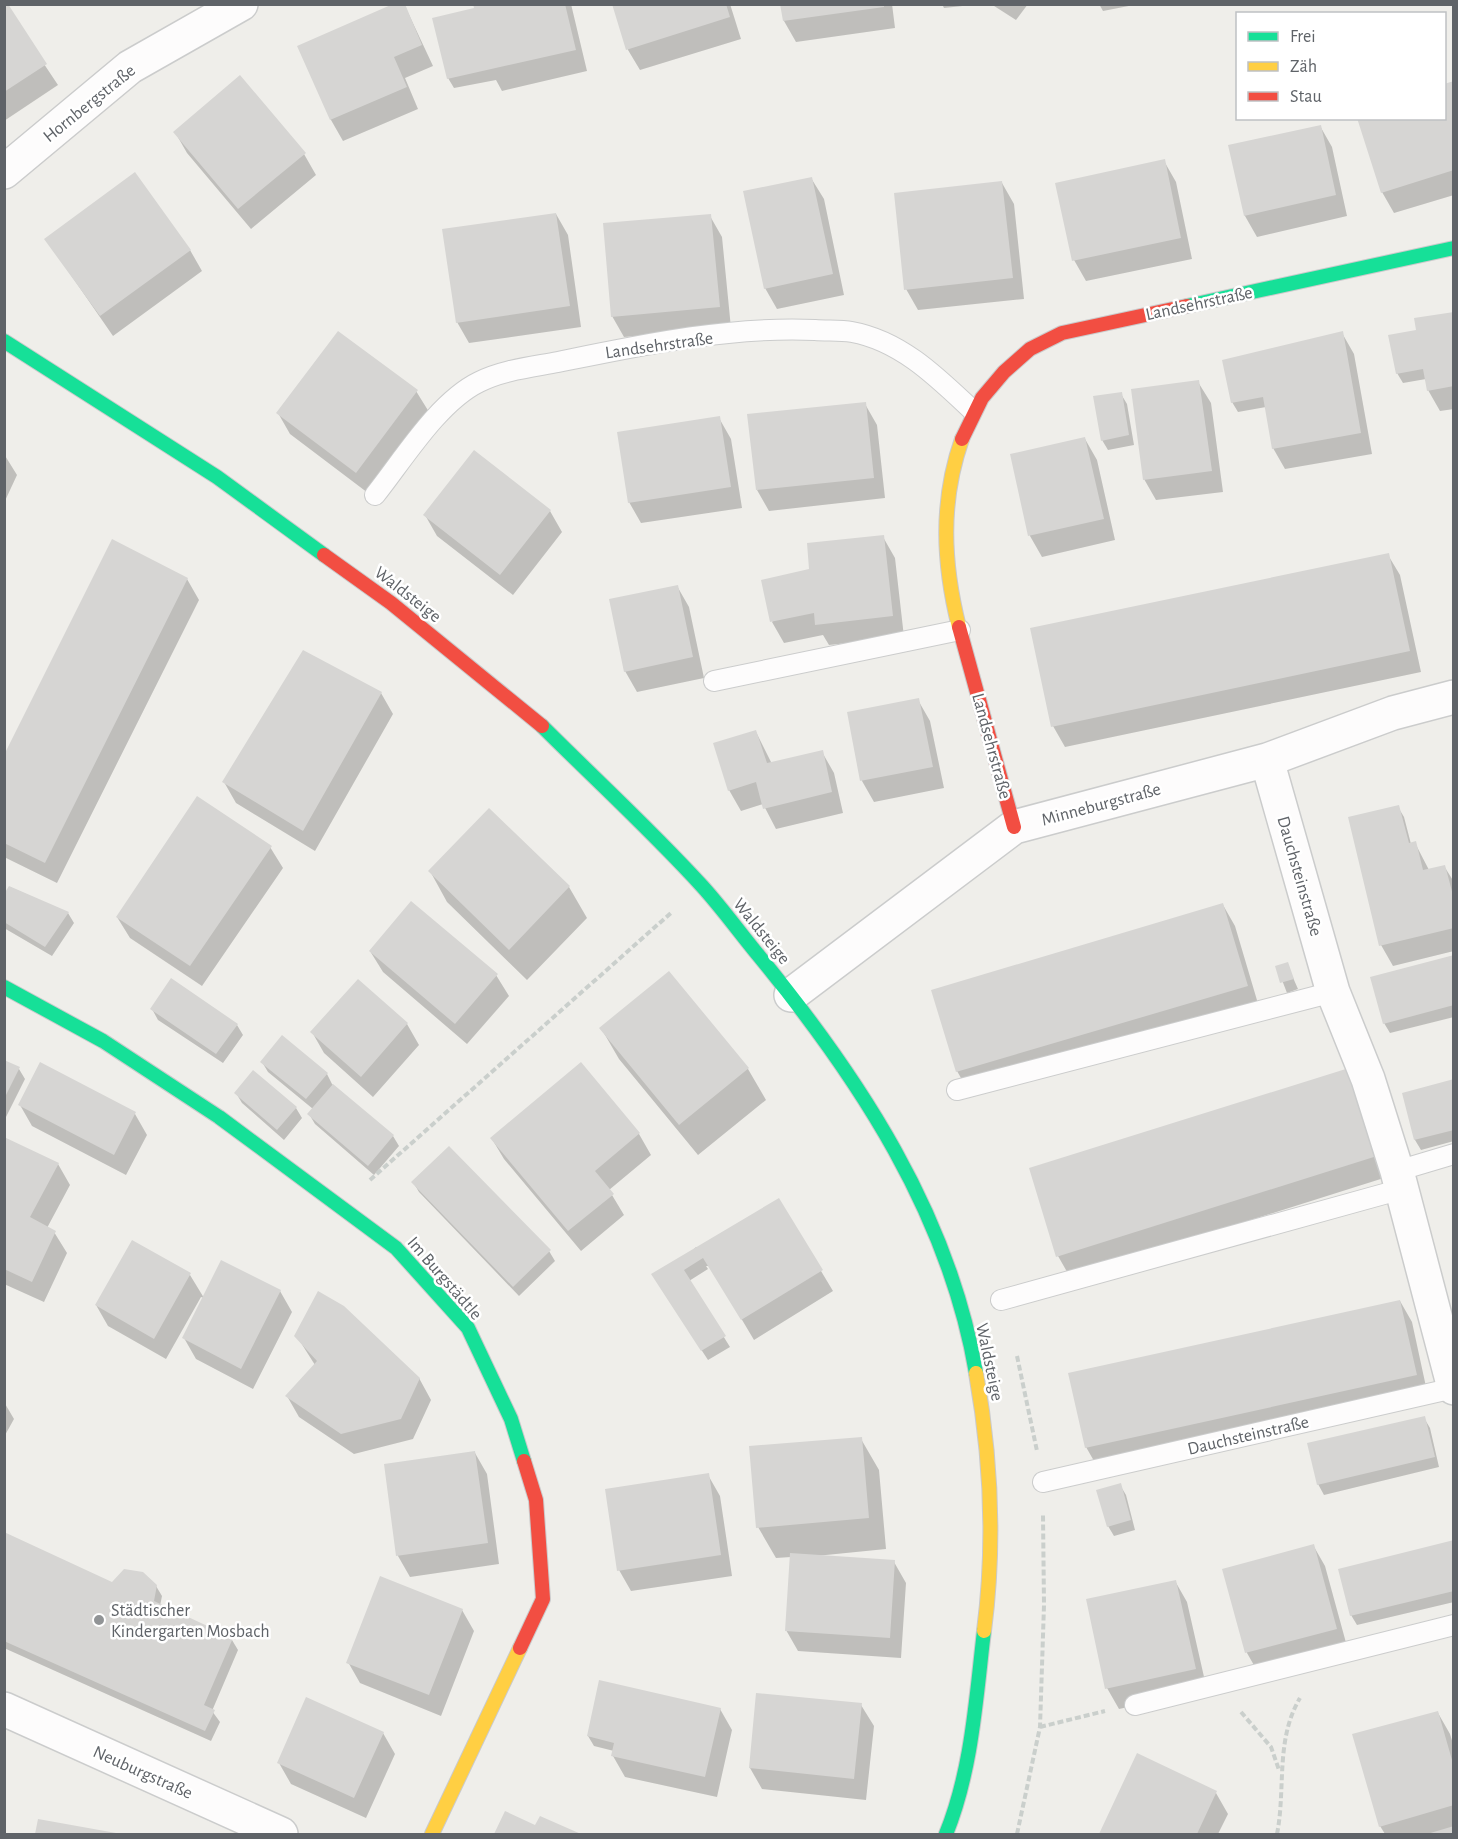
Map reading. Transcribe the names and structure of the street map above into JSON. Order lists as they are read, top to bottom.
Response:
{
  "streets": {
    "street": [
      "Hornbergstraße",
      "Landsehrstraße",
      "Waldsteige",
      "Minneburgstraße",
      "Dauchsteinstraße",
      "Im Burgstädtle",
      "Neuburgstraße"
    ]
  },
  "crossings": [
    ["Landsehrstraße", "Minneburgstraße"],
    ["Waldsteige", "Minneburgstraße"],
    ["Minneburgstraße", "Dauchsteinstraße"]
  ],
  "places": ["Städtischer Kindergarten Mosbach"],
  "legend": ["Frei", "Zäh", "Stau"]
}
